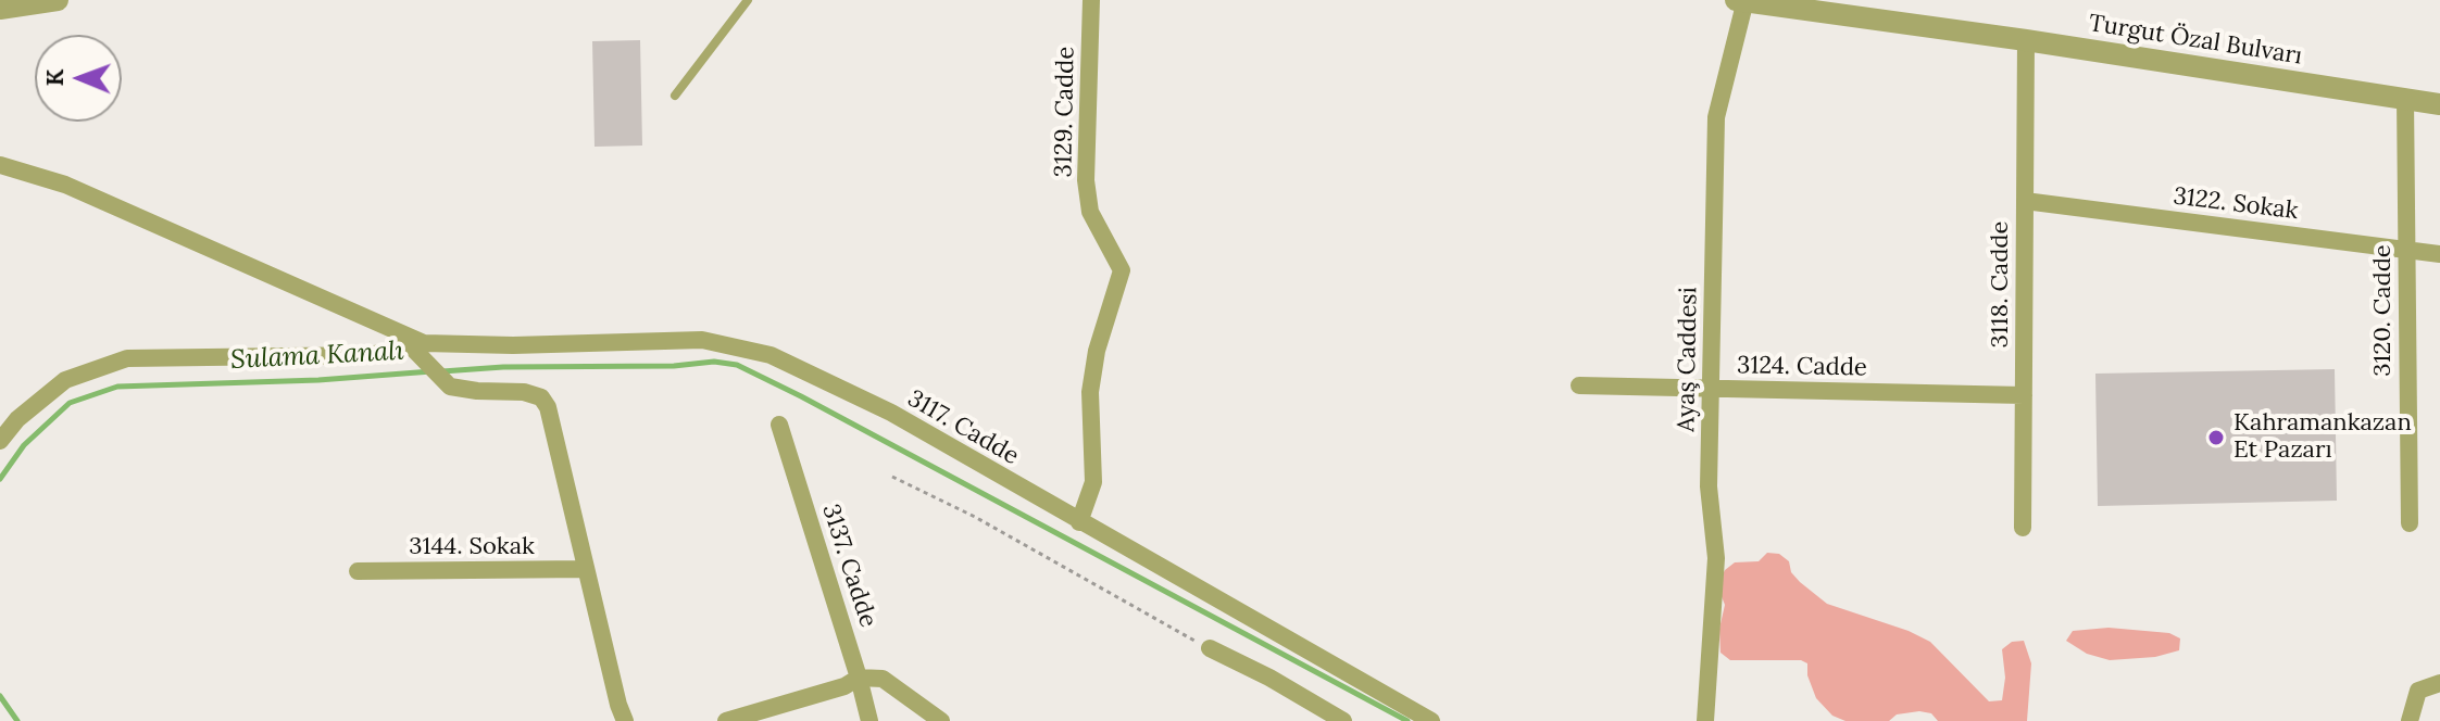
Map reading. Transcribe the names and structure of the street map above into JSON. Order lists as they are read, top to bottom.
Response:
{
  "streets": {
    "street": [
      "Turgut Özal Bulvarı",
      "3129. Cadde",
      "3122. Sokak",
      "3118. Cadde",
      "3120. Cadde",
      "Ayaş Caddesi",
      "3124. Cadde",
      "3117. Cadde",
      "3144. Sokak",
      "3137. Cadde"
    ]
  },
  "crossings": [
    ["Turgut Özal Bulvarı", "3118. Cadde"],
    ["Turgut Özal Bulvarı", "3120. Cadde"],
    ["Turgut Özal Bulvarı", "Ayaş Caddesi"],
    ["3129. Cadde", "3117. Cadde"],
    ["3122. Sokak", "3118. Cadde"],
    ["3122. Sokak", "3120. Cadde"],
    ["3118. Cadde", "3124. Cadde"],
    ["Ayaş Caddesi", "3124. Cadde"]
  ],
  "water": ["Sulama Kanalı"],
  "places": ["Kahramankazan Et Pazarı"],
  "north": "left"
}
